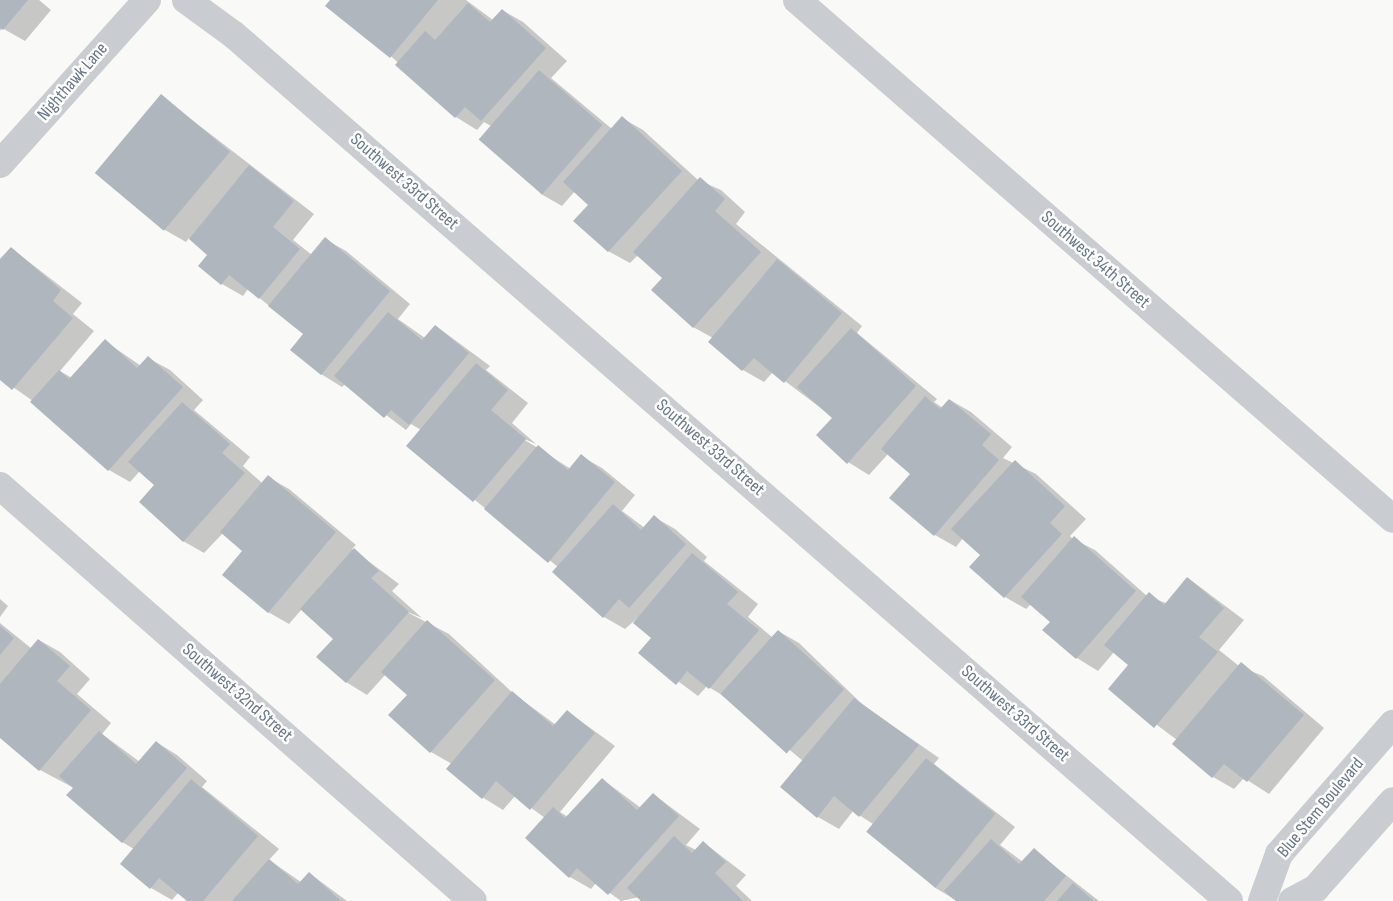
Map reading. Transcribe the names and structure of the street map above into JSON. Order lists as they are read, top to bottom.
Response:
{
  "streets": {
    "street": [
      "Nighthawk Lane",
      "Southwest 33rd Street",
      "Southwest 34th Street",
      "Southwest 32nd Street",
      "Blue Stem Boulevard"
    ]
  }
}
